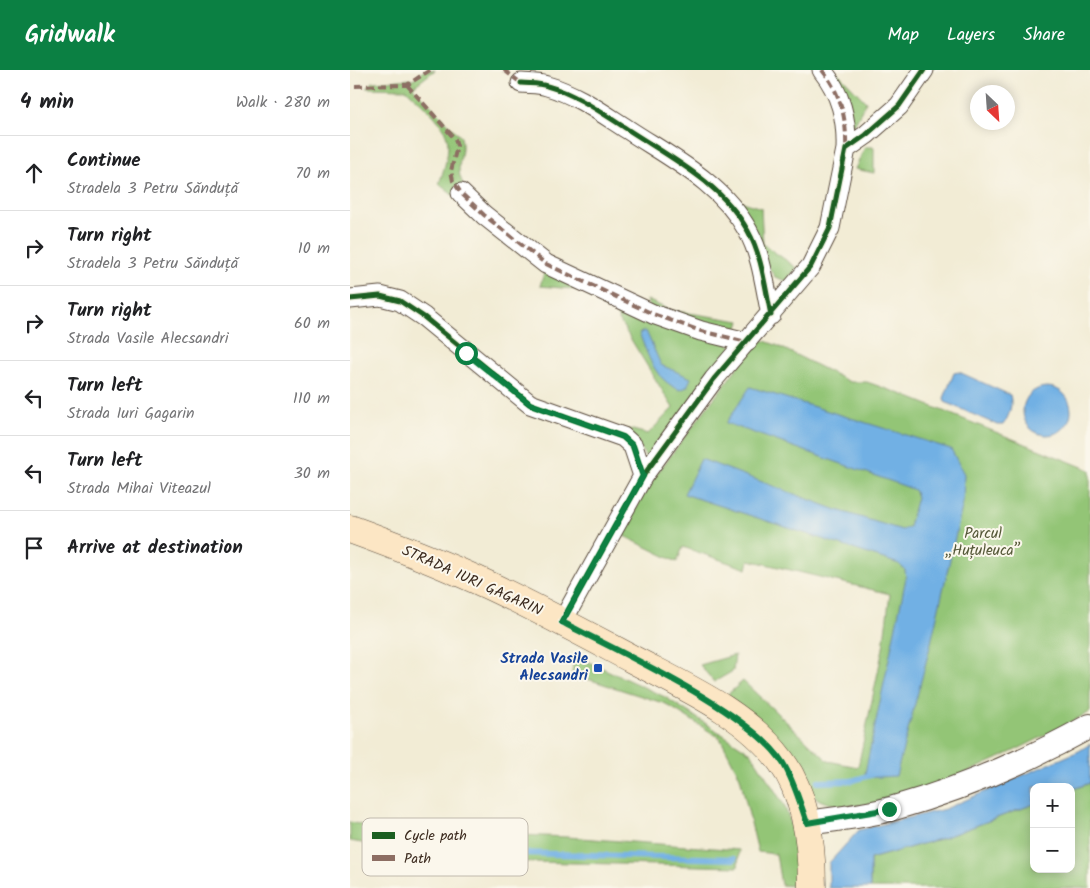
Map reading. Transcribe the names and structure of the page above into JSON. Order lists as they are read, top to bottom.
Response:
{
  "streets": {
    "main road": ["STRADA IURI GAGARIN"]
  },
  "parks": ["Parcul „Huțuleuca”"],
  "places": {
    "transit": ["Strada Vasile Alecsandri"]
  },
  "legend": ["Cycle path", "Path"],
  "north": "bottom right",
  "page": {
    "header": "Gridwalk",
    "nav": ["Map", "Layers", "Share"],
    "heading": ["4 min", "Walk · 280 m"],
    "list": [
      ["Continue", "Stradela 3 Petru Sănduță", "70 m"],
      ["Turn right", "Stradela 3 Petru Sănduță", "10 m"],
      ["Turn right", "Strada Vasile Alecsandri", "60 m"],
      ["Turn left", "Strada Iuri Gagarin", "110 m"],
      ["Turn left", "Strada Mihai Viteazul", "30 m"],
      "Arrive at destination"
    ],
    "map_buttons": ["+", "−"]
  }
}
